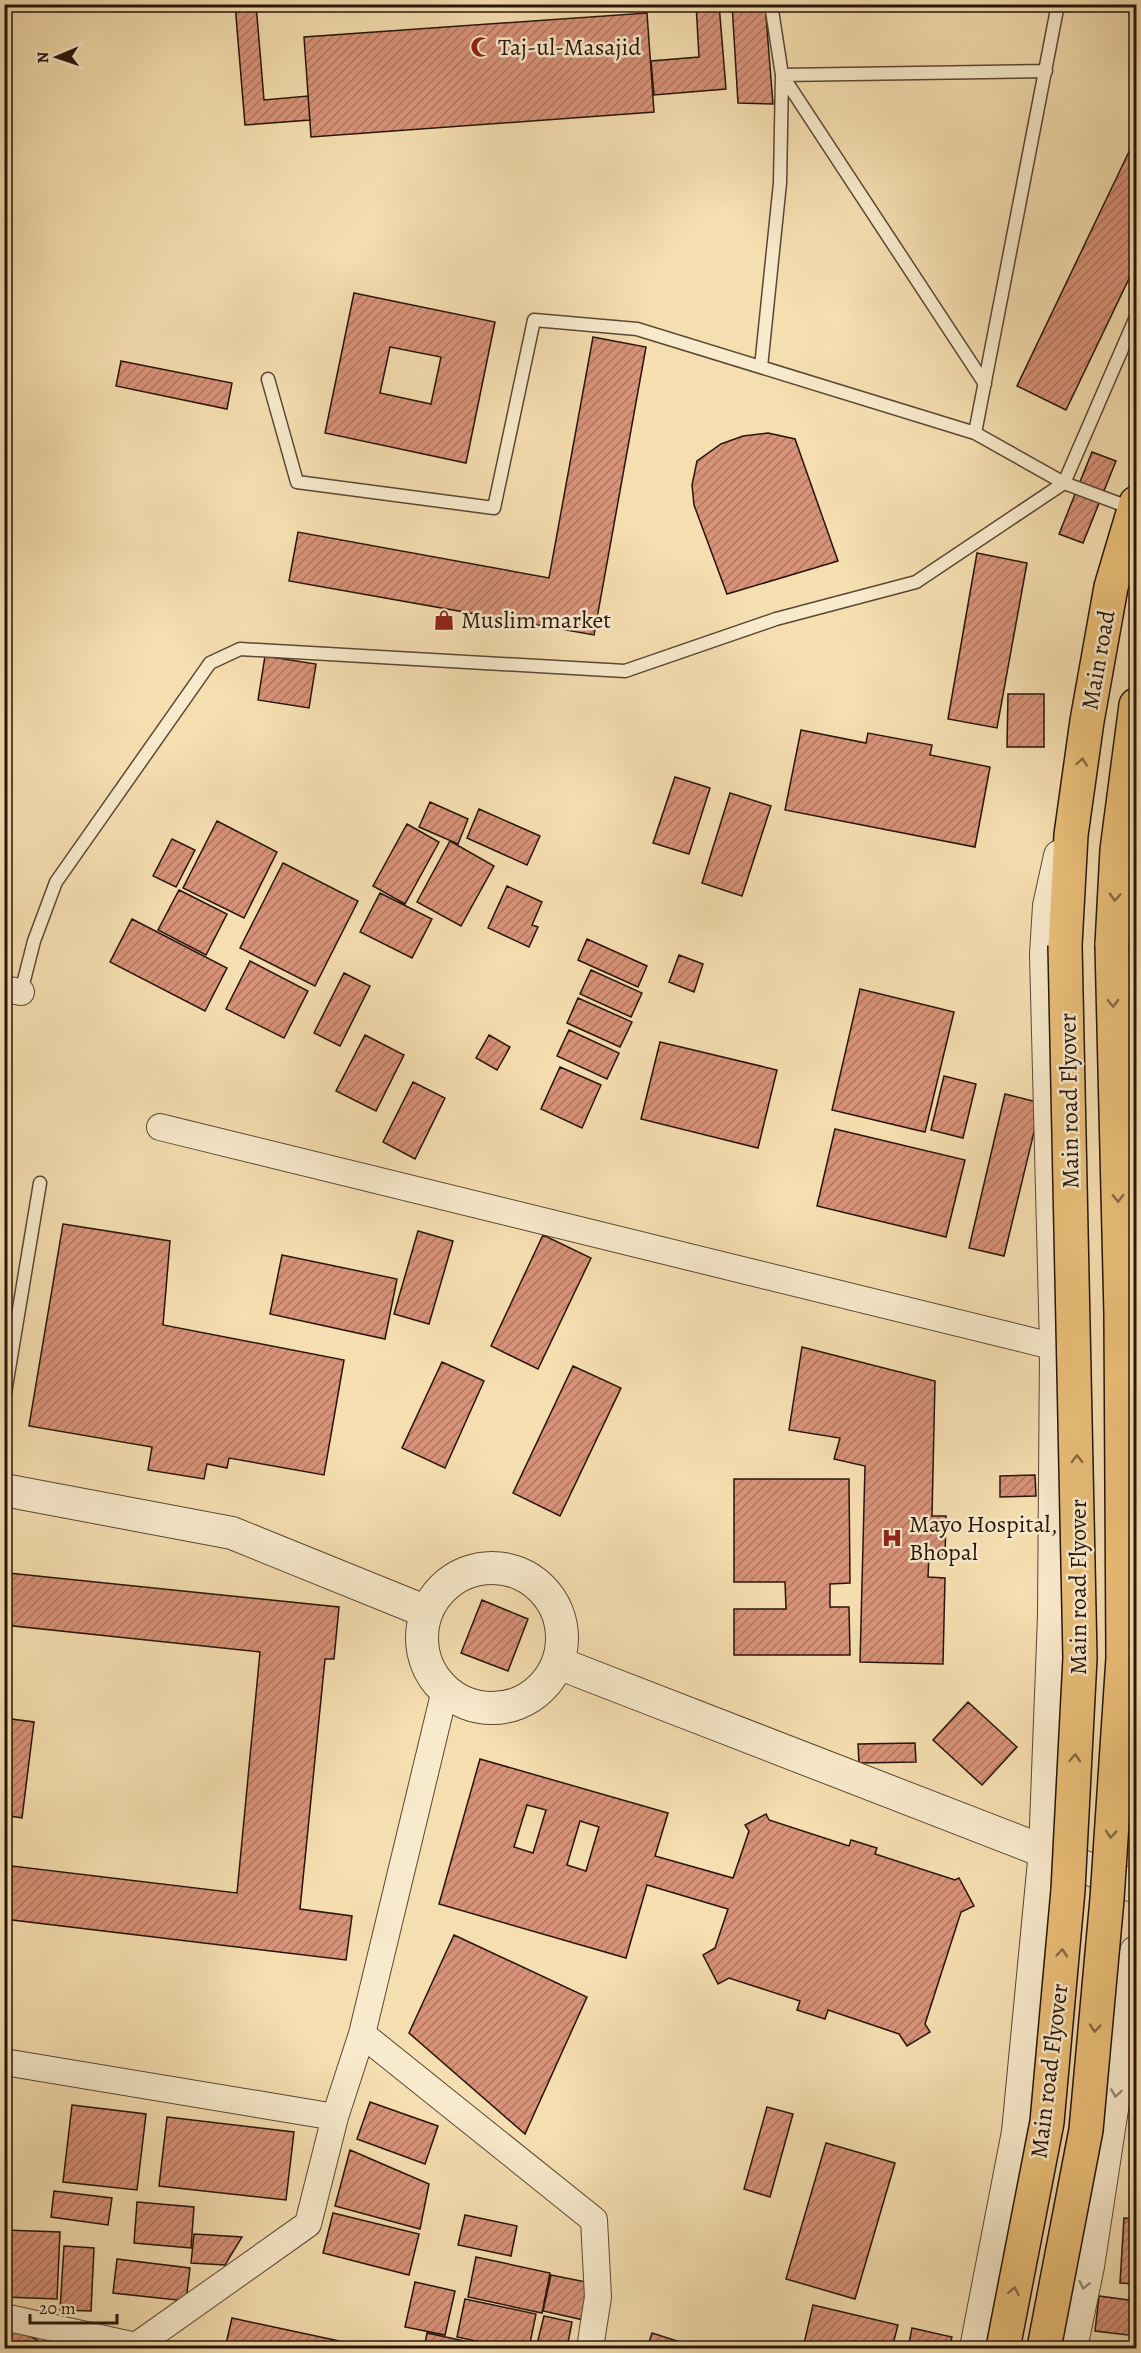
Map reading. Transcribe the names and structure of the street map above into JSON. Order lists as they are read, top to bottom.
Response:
{
  "streets": {
    "main road": ["Main road", "Main road Flyover"]
  },
  "crossings": [
    ["Main road", "Main road Flyover"]
  ],
  "places": {
    "mosque": ["Taj-ul-Masajid"],
    "shop": ["Muslim market"],
    "hospital": ["Mayo Hospital, Bhopal"]
  },
  "scale_bar": "20 m",
  "north": "left"
}
